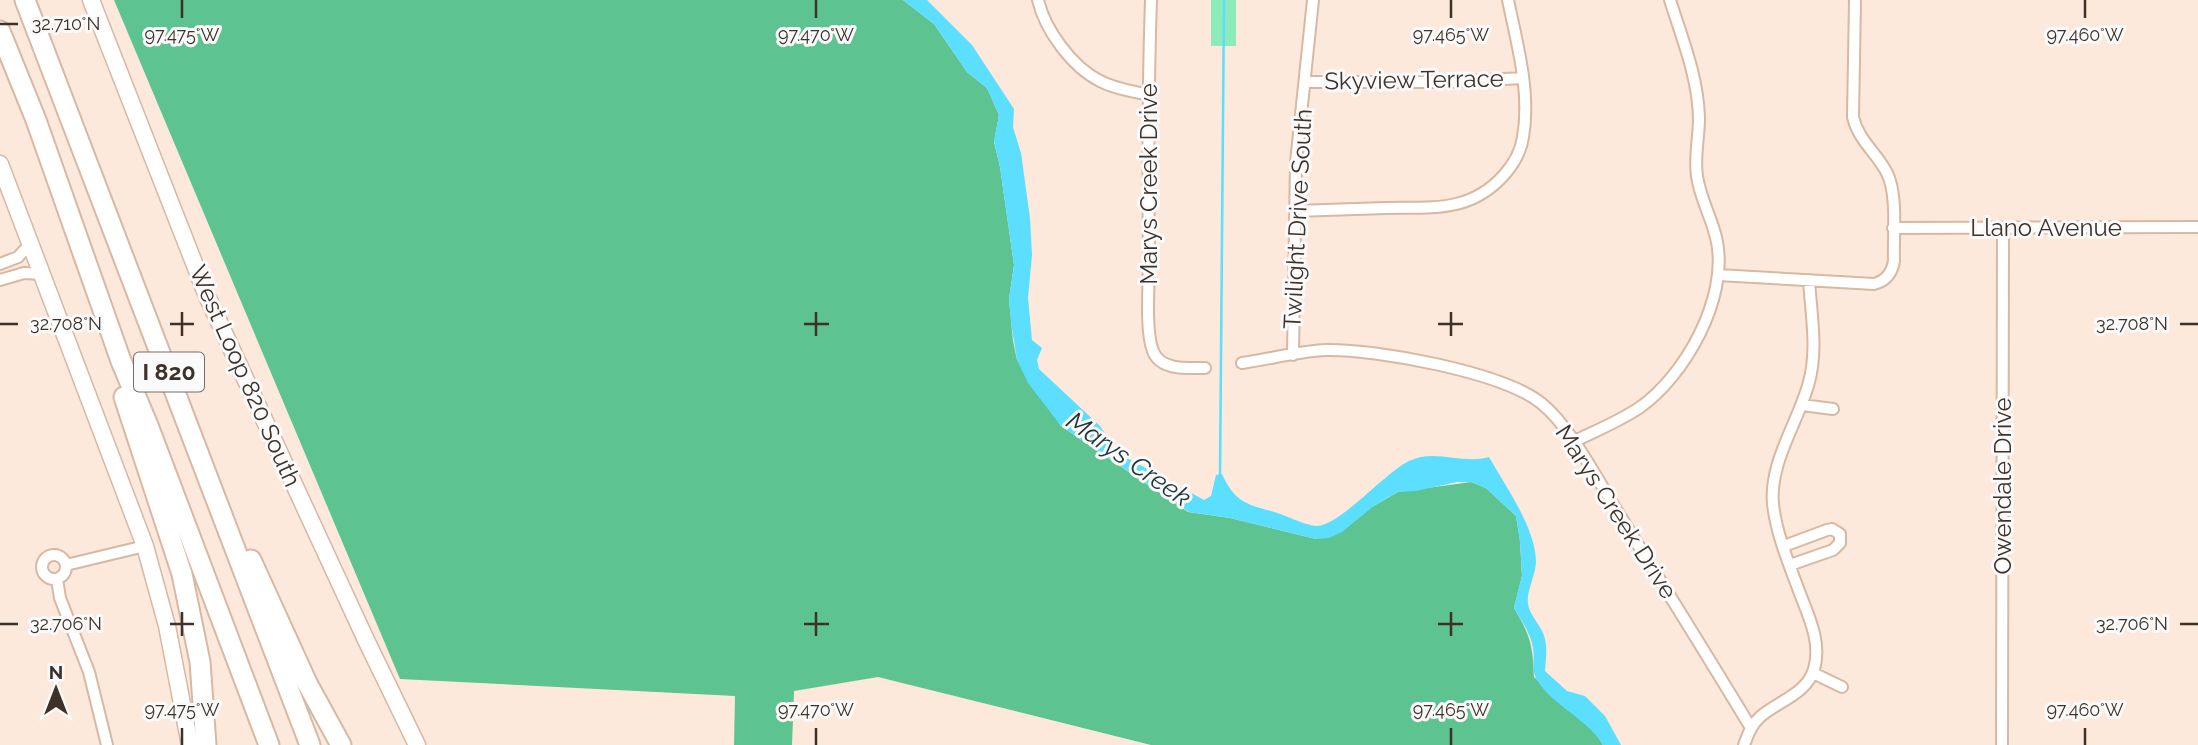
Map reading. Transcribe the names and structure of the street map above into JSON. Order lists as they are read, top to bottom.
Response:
{
  "streets": {
    "highway": ["I 820"],
    "main road": ["West Loop 820 South"],
    "street": [
      "Skyview Terrace",
      "Marys Creek Drive",
      "Twilight Drive South",
      "Llano Avenue",
      "Owendale Drive"
    ]
  },
  "crossings": [
    ["Skyview Terrace", "Twilight Drive South"],
    ["Marys Creek Drive", "Twilight Drive South"],
    ["Llano Avenue", "Owendale Drive"]
  ],
  "water": ["Marys Creek"],
  "north": "top",
  "coordinates": [
    "32.710°N",
    "97.475°W",
    "97.470°W",
    "97.465°W",
    "97.460°W",
    "32.708°N",
    "32.706°N"
  ]
}
